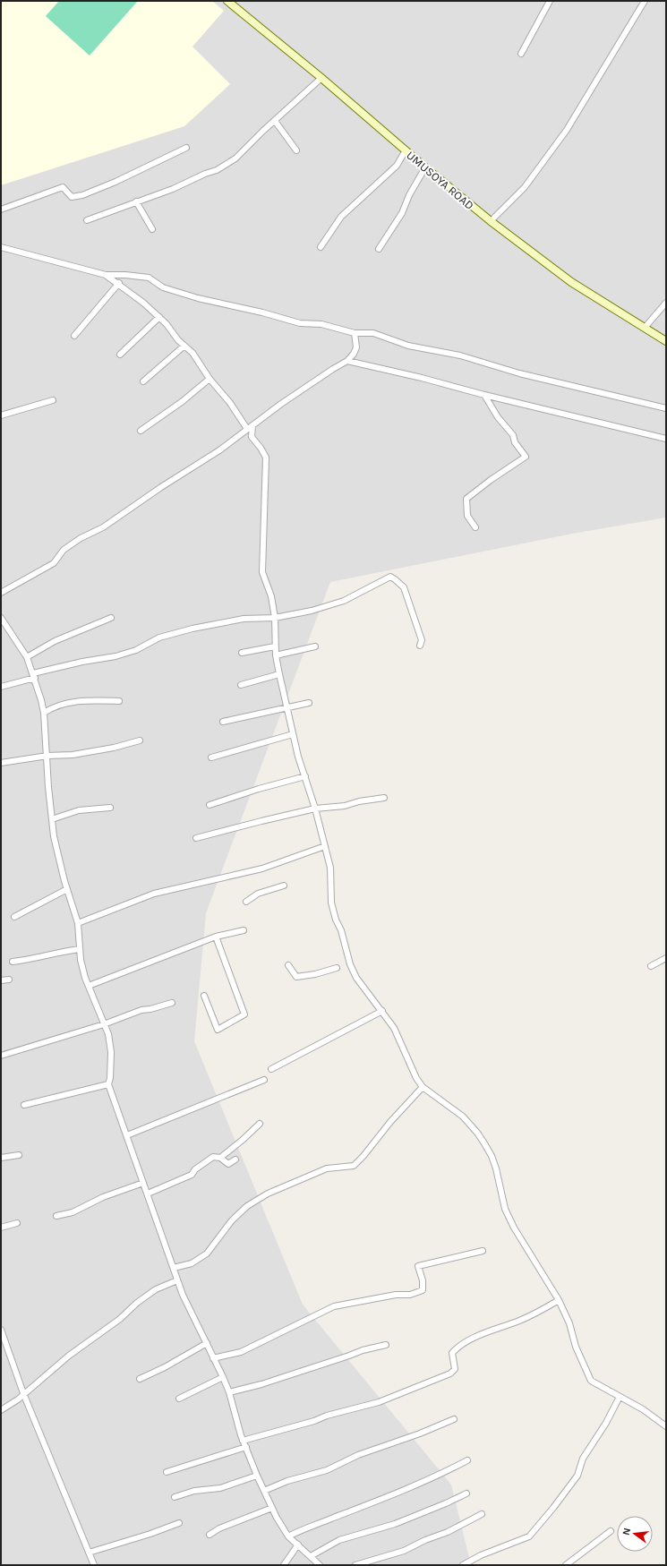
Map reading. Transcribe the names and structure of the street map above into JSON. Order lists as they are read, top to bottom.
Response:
{
  "streets": {
    "main road": ["UMUSOYA ROAD"]
  },
  "north": "left"
}
